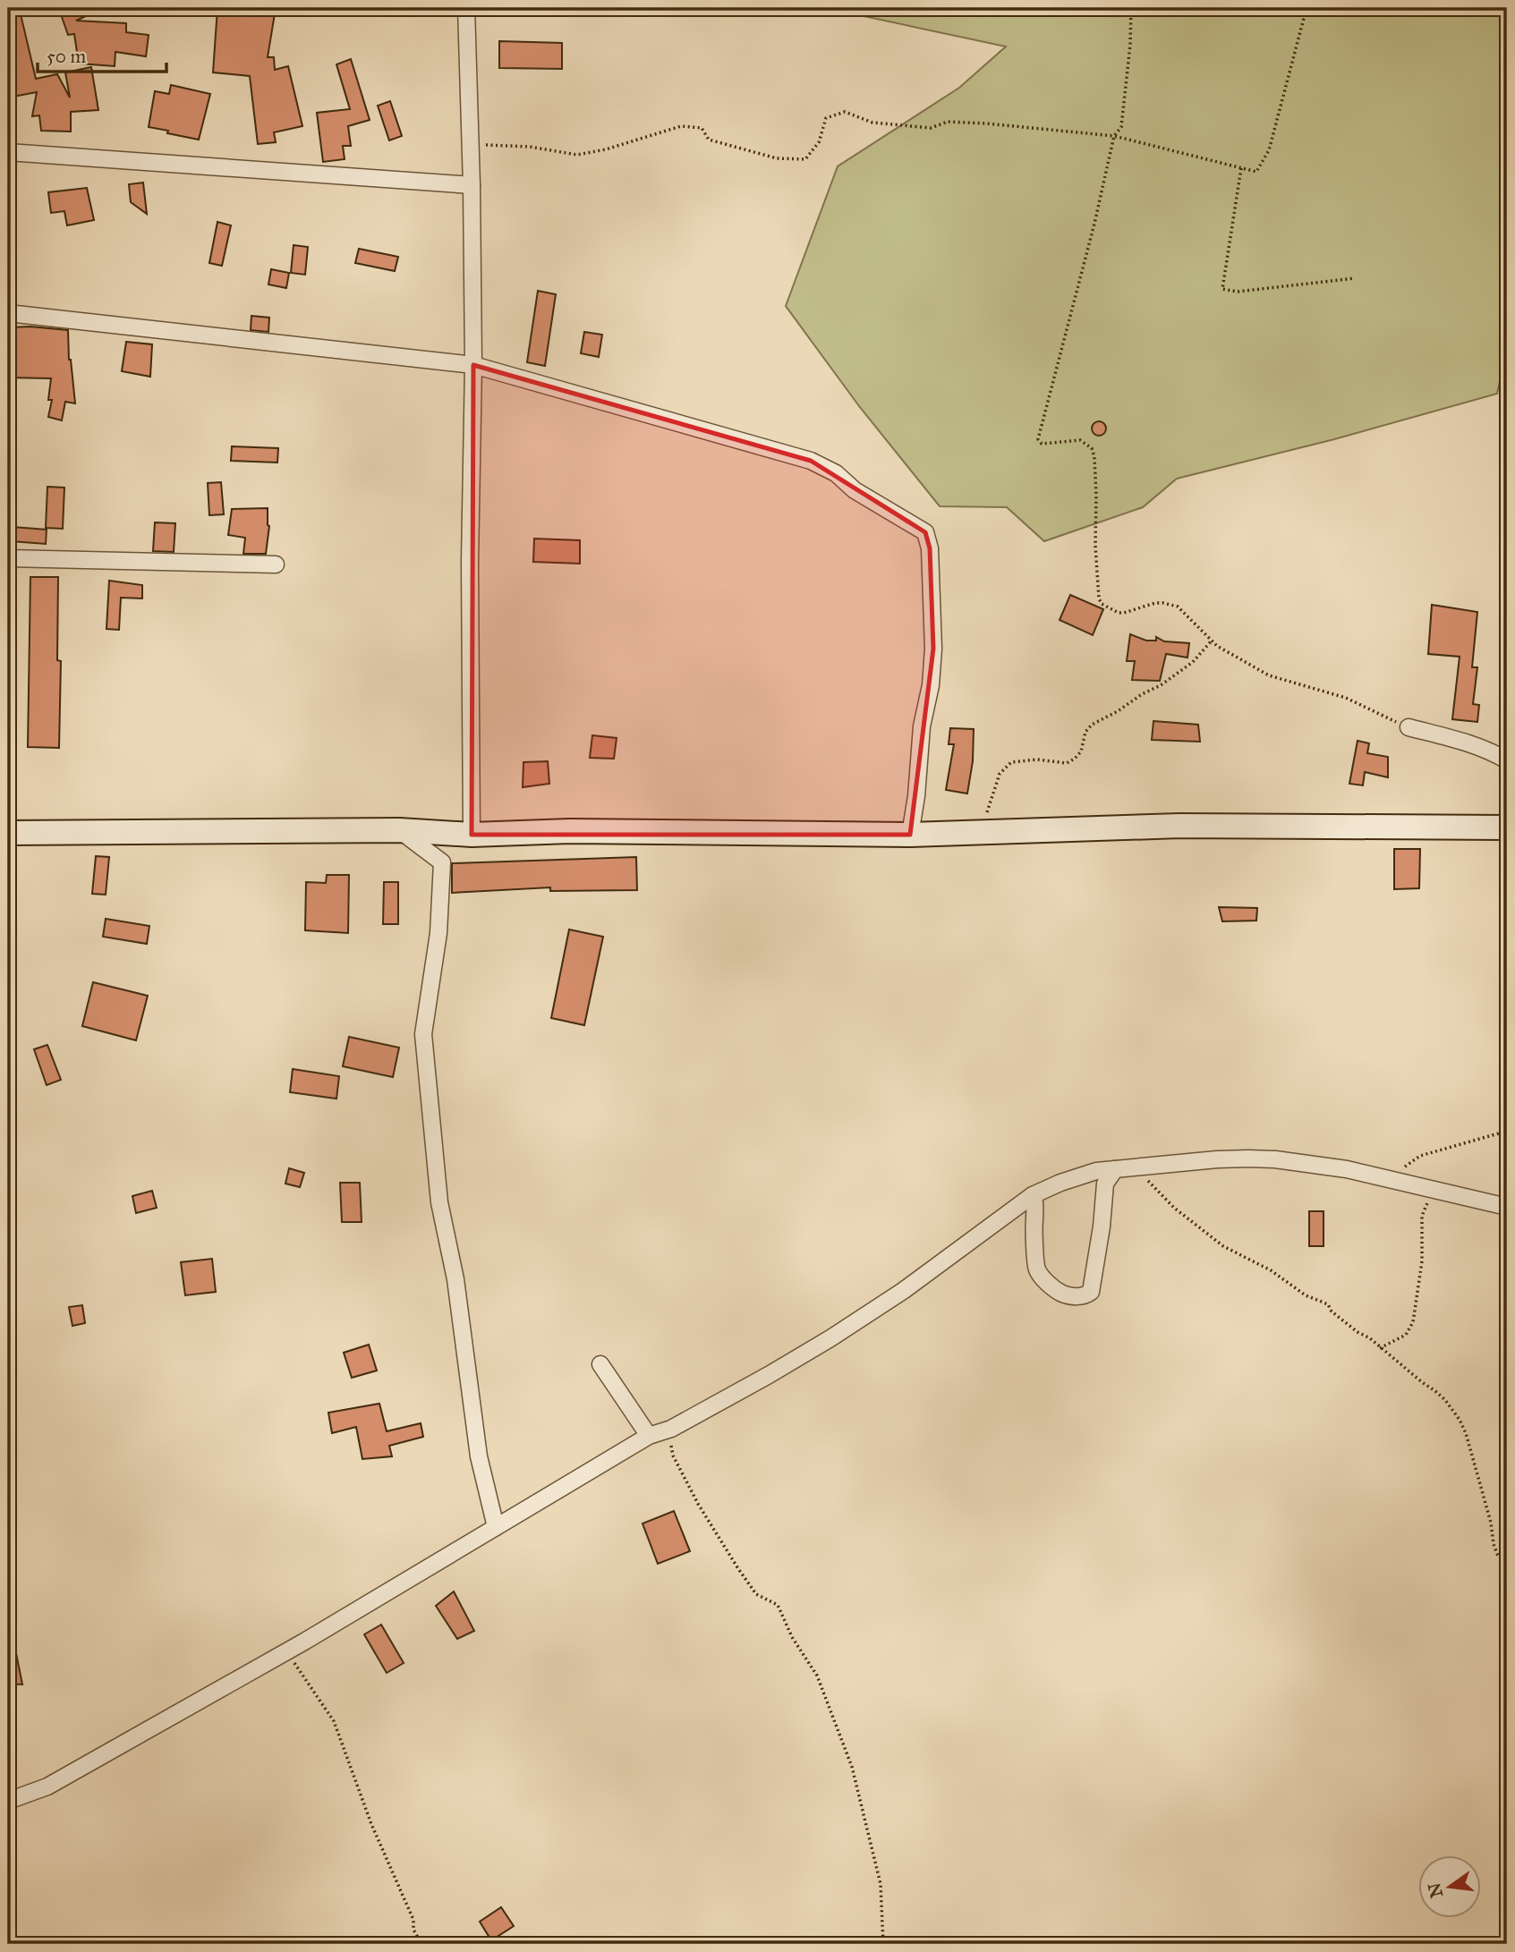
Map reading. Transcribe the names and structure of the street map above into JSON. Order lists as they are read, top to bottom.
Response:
{
  "scale_bar": "50 m",
  "north": "left"
}
